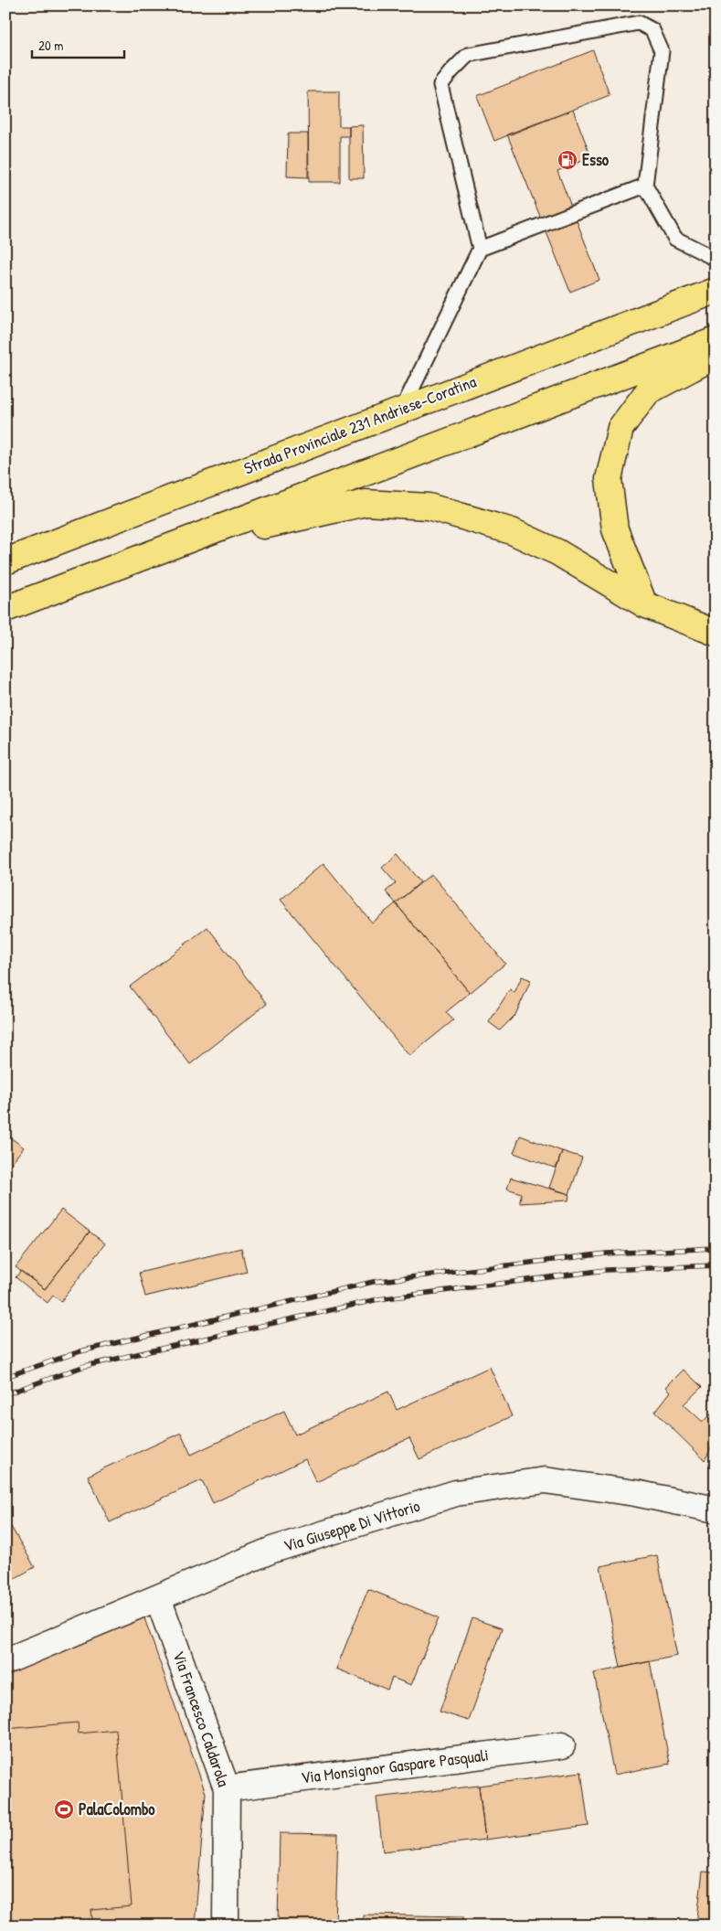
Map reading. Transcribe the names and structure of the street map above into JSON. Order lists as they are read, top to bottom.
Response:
{
  "streets": {
    "highway": ["Strada Provinciale 231 Andriese-Coratina"],
    "street": ["Via Giuseppe Di Vittorio", "Via Francesco Caldarola", "Via Monsignor Gaspare Pasquali"]
  },
  "crossings": [
    ["Via Giuseppe Di Vittorio", "Via Francesco Caldarola"],
    ["Via Francesco Caldarola", "Via Monsignor Gaspare Pasquali"]
  ],
  "places": {
    "fuel station": ["Esso"],
    "sports": ["PalaColombo"]
  },
  "scale_bar": "20 m"
}
